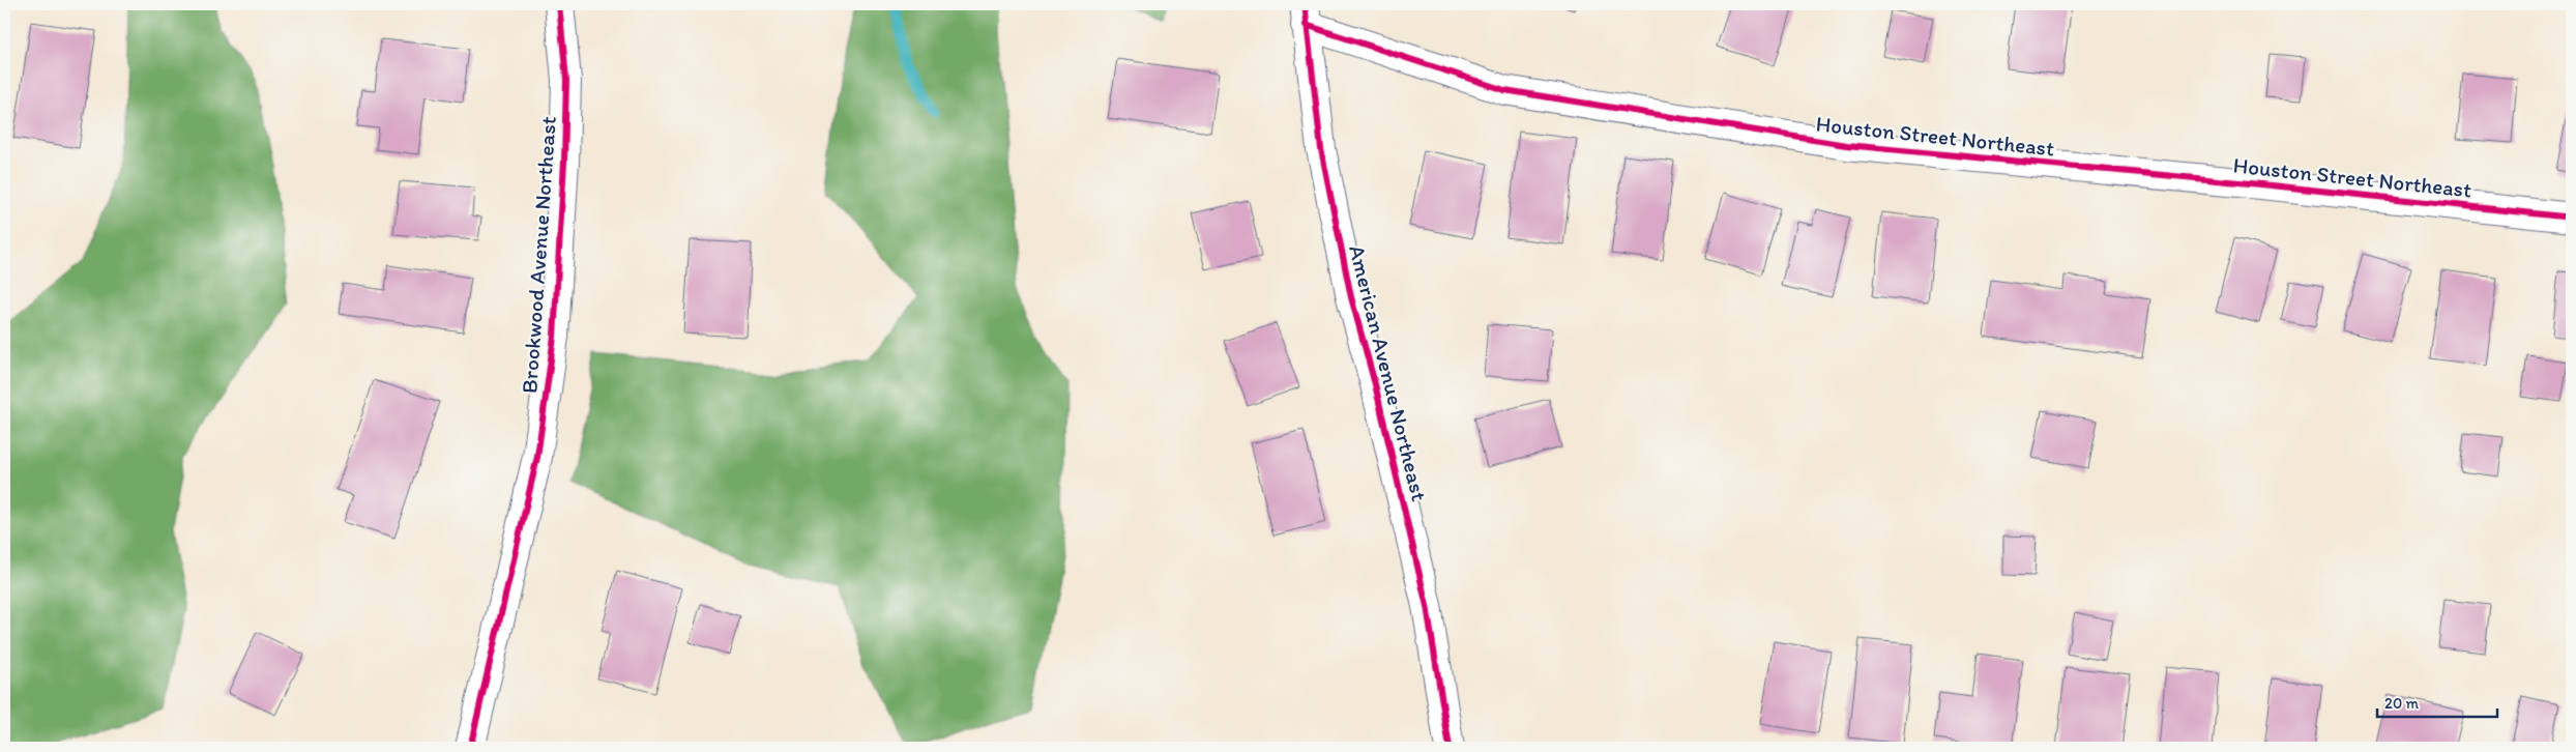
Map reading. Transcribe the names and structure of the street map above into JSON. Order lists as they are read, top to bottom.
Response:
{
  "streets": {
    "street": ["Houston Street Northeast", "Brookwood Avenue Northeast", "American Avenue Northeast"]
  },
  "crossings": [
    ["Houston Street Northeast", "American Avenue Northeast"]
  ],
  "scale_bar": "20 m"
}
